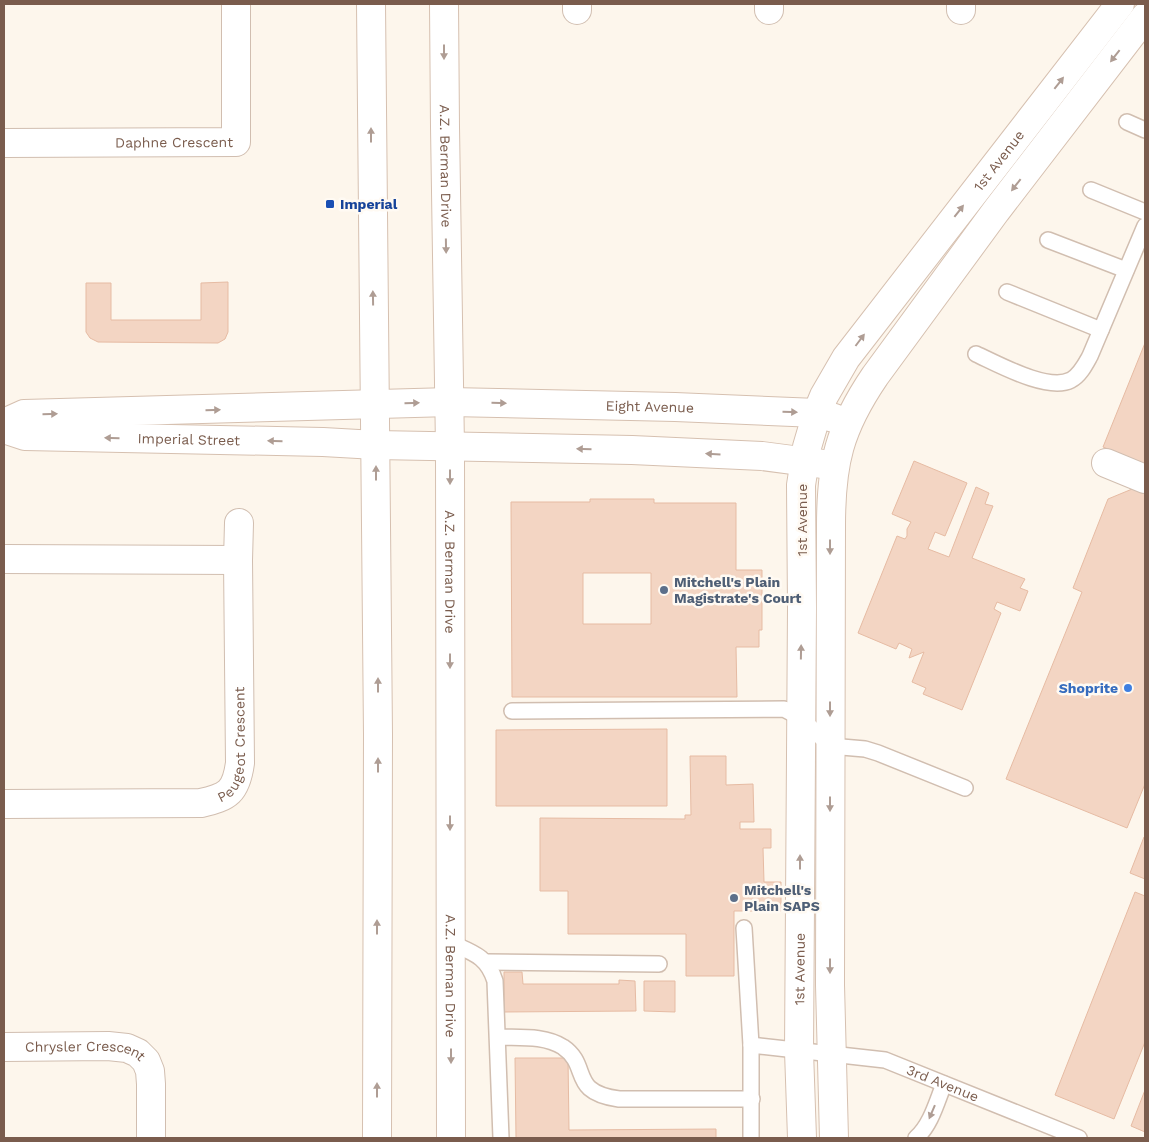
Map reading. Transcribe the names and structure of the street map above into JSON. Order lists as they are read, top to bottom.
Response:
{
  "streets": {
    "street": [
      "Daphne Crescent",
      "1st Avenue",
      "A.Z. Berman Drive",
      "Eight Avenue",
      "Imperial Street",
      "Peugeot Crescent",
      "Chrysler Crescent"
    ],
    "lane": ["3rd Avenue"]
  },
  "crossings": [
    ["1st Avenue", "Eight Avenue"],
    ["1st Avenue", "3rd Avenue"],
    ["A.Z. Berman Drive", "Eight Avenue"],
    ["A.Z. Berman Drive", "Imperial Street"],
    ["Eight Avenue", "Imperial Street"]
  ],
  "places": {
    "transit": ["Imperial"],
    "other": ["Mitchell's Plain Magistrate's Court", "Shoprite", "Mitchell's Plain SAPS"]
  }
}
